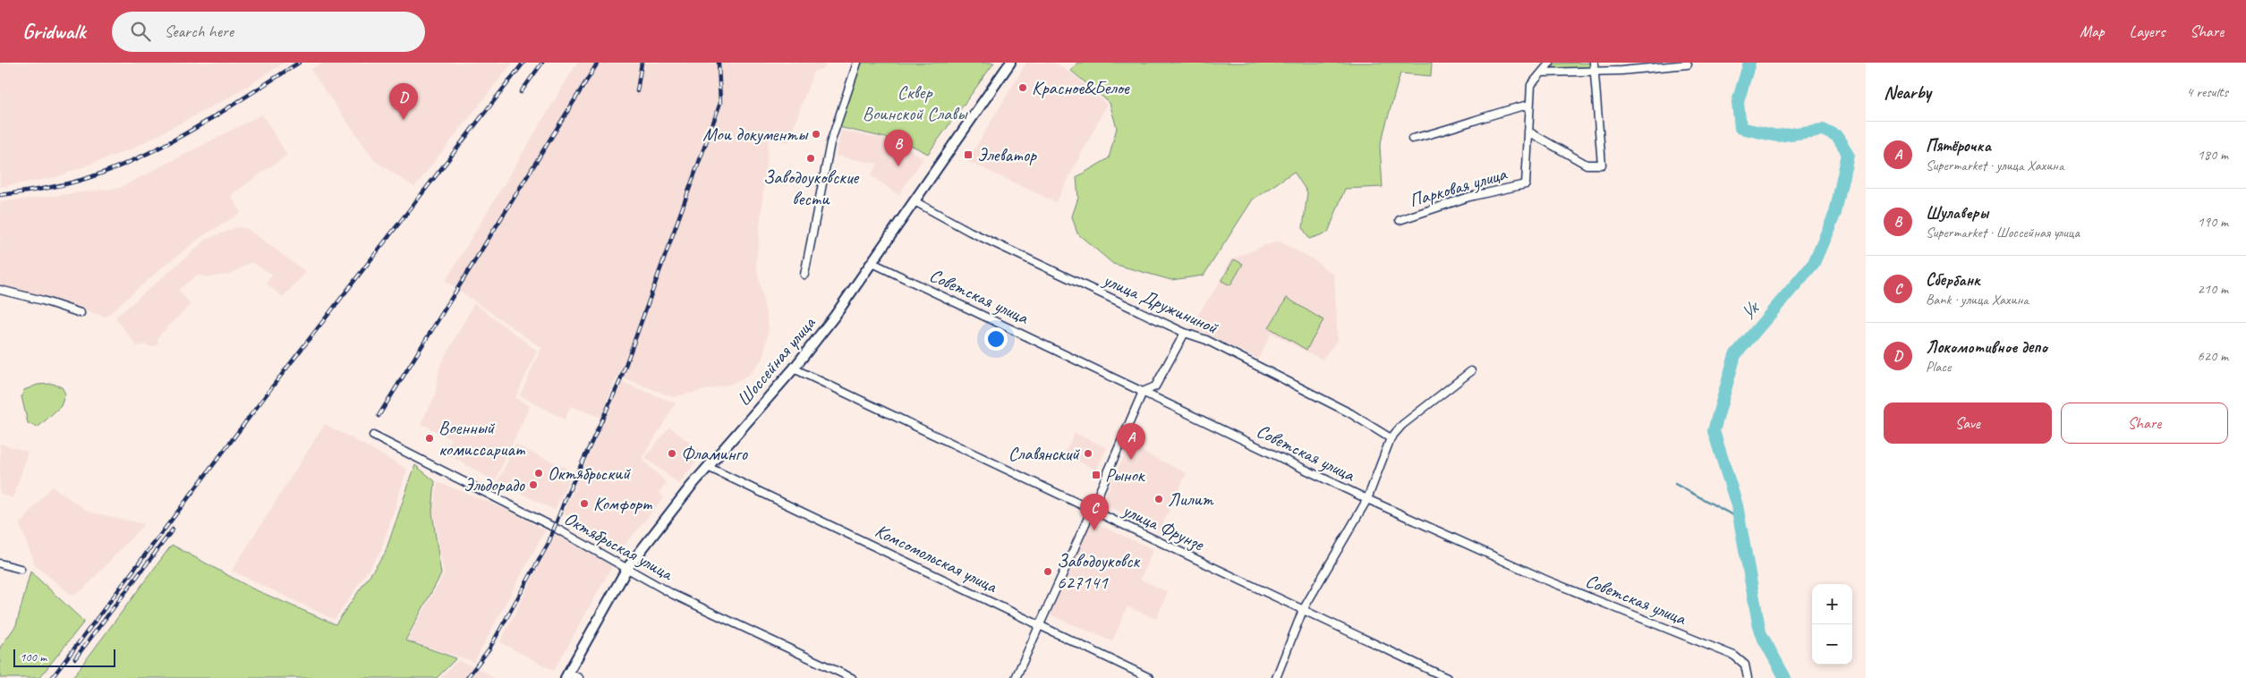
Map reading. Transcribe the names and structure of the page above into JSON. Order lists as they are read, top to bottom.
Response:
{
  "streets": {
    "main road": ["Шоссейная улица"],
    "street": [
      "Парковая улица",
      "Советская улица",
      "улица Дружининой",
      "улица Фрунзе",
      "Октябрьская улица",
      "Комсомольская улица"
    ]
  },
  "crossings": [
    ["Советская улица", "Шоссейная улица"],
    ["улица Дружининой", "Шоссейная улица"],
    ["Шоссейная улица", "улица Фрунзе"],
    ["Шоссейная улица", "Октябрьская улица"],
    ["Шоссейная улица", "Комсомольская улица"]
  ],
  "water": ["Ук"],
  "parks": ["Сквер Воинской Славы"],
  "places": {
    "other": [
      "Красное&Белое",
      "Мои документы",
      "Заводоуковские вести",
      "Военный комиссариат",
      "Фламинго",
      "Славянский",
      "Октябрьский",
      "Эльдорадо",
      "Лилит",
      "Комфорт",
      "Заводоуковск 627141"
    ],
    "transit": ["Элеватор", "Рынок"]
  },
  "scale_bar": "100 m",
  "page": {
    "header": "Gridwalk",
    "search": "Search here",
    "nav": ["Map", "Layers", "Share"],
    "heading": ["Nearby", "4 results"],
    "pins": [
      "D",
      "B",
      "A",
      "C"
    ],
    "list": [
      {
        "mark": "A",
        "name": "Пятёрочка",
        "note": "Supermarket · улица Хахина",
        "value": "180 m"
      },
      {
        "mark": "B",
        "name": "Шулаверы",
        "note": "Supermarket · Шоссейная улица",
        "value": "190 m"
      },
      {
        "mark": "C",
        "name": "Сбербанк",
        "note": "Bank · улица Хахина",
        "value": "210 m"
      },
      {
        "mark": "D",
        "name": "Локомотивное депо",
        "note": "Place",
        "value": "620 m"
      }
    ],
    "buttons": ["Save", "Share"],
    "map_buttons": ["+", "−"],
    "scale": "100 m"
  }
}
